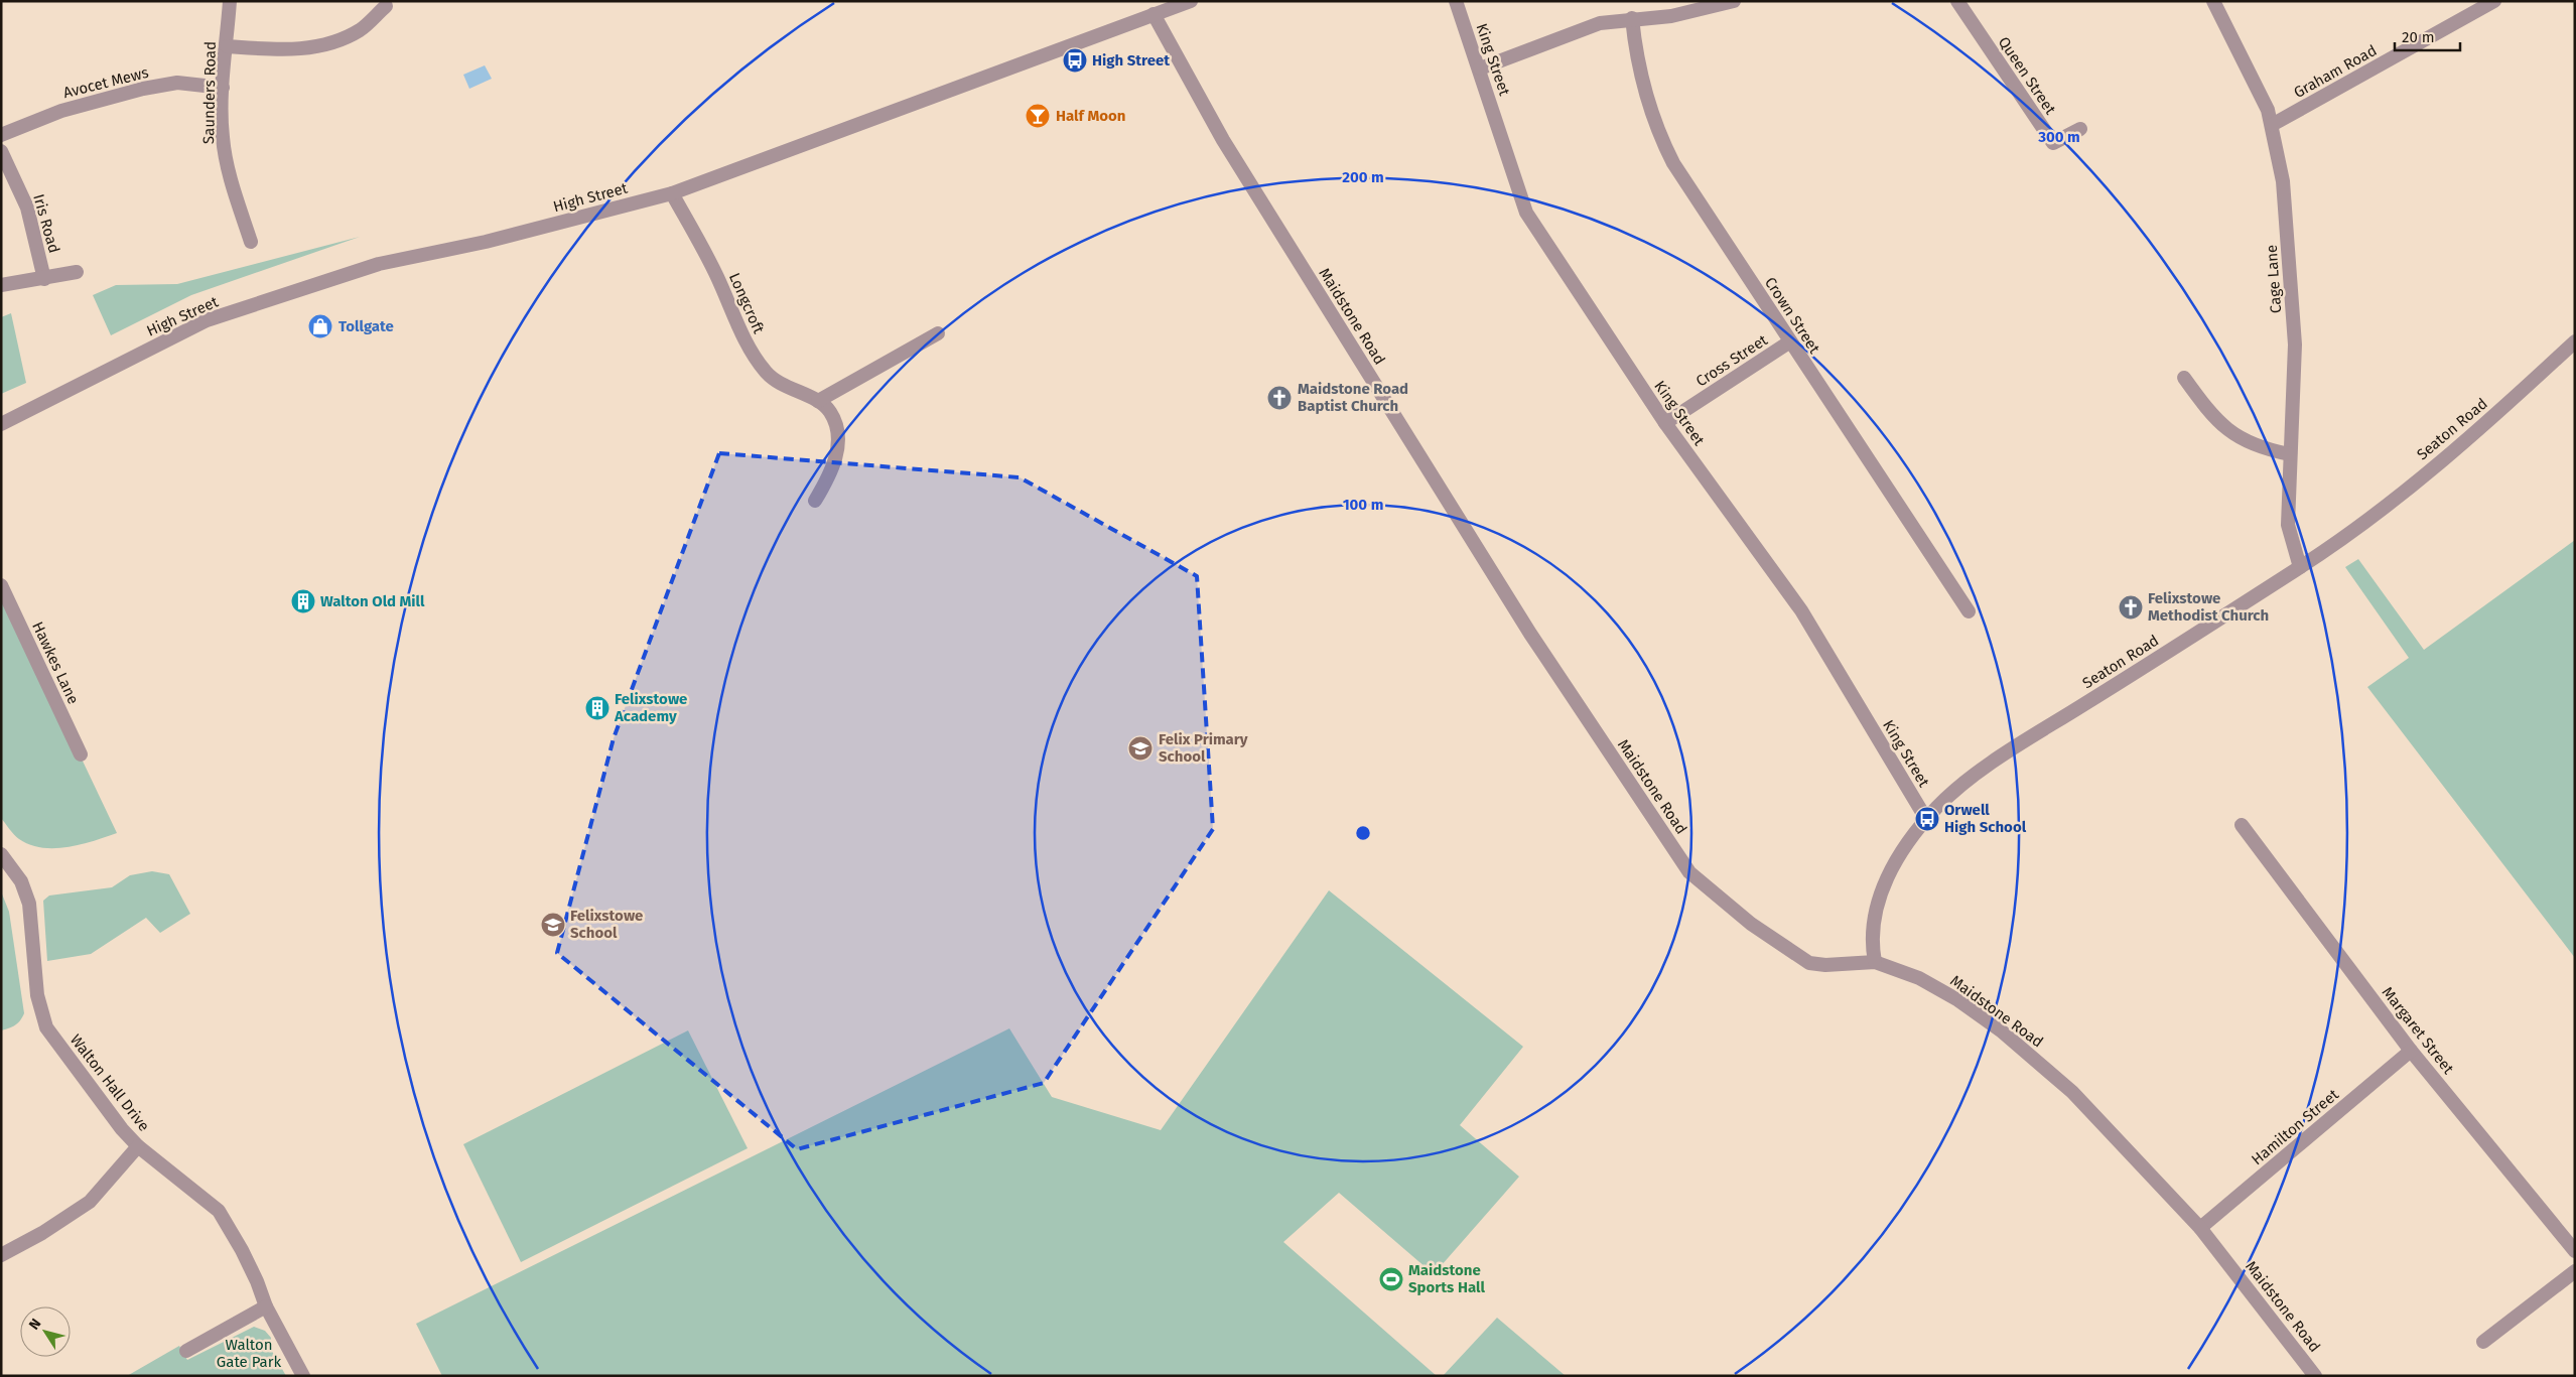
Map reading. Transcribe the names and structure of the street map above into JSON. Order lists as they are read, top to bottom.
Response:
{
  "streets": {
    "street": [
      "King Street",
      "Graham Road",
      "Queen Street",
      "Avocet Mews",
      "Saunders Road",
      "High Street",
      "Iris Road",
      "Cage Lane",
      "Longcroft",
      "Crown Street",
      "Maidstone Road",
      "Cross Street",
      "Seaton Road",
      "Hawkes Lane",
      "Margaret Street",
      "Walton Hall Drive",
      "Hamilton Street"
    ]
  },
  "crossings": [
    ["King Street", "Cross Street"],
    ["King Street", "Seaton Road"],
    ["Graham Road", "Cage Lane"],
    ["Avocet Mews", "Saunders Road"],
    ["High Street", "Longcroft"],
    ["High Street", "Maidstone Road"],
    ["Cage Lane", "Seaton Road"],
    ["Crown Street", "Cross Street"],
    ["Maidstone Road", "Seaton Road"],
    ["Maidstone Road", "Hamilton Street"],
    ["Margaret Street", "Hamilton Street"]
  ],
  "parks": ["Walton Gate Park"],
  "places": {
    "bus stop": ["High Street", "Orwell High School"],
    "bar": ["Half Moon"],
    "shop": ["Tollgate"],
    "church": ["Maidstone Road Baptist Church", "Felixstowe Methodist Church"],
    "building": ["Walton Old Mill", "Felixstowe Academy"],
    "school or university": ["Felix Primary School", "Felixstowe School"],
    "sports": ["Maidstone Sports Hall"]
  },
  "scale_bar": "20 m",
  "north": "top left",
  "rings": ["300 m", "200 m", "100 m"]
}
